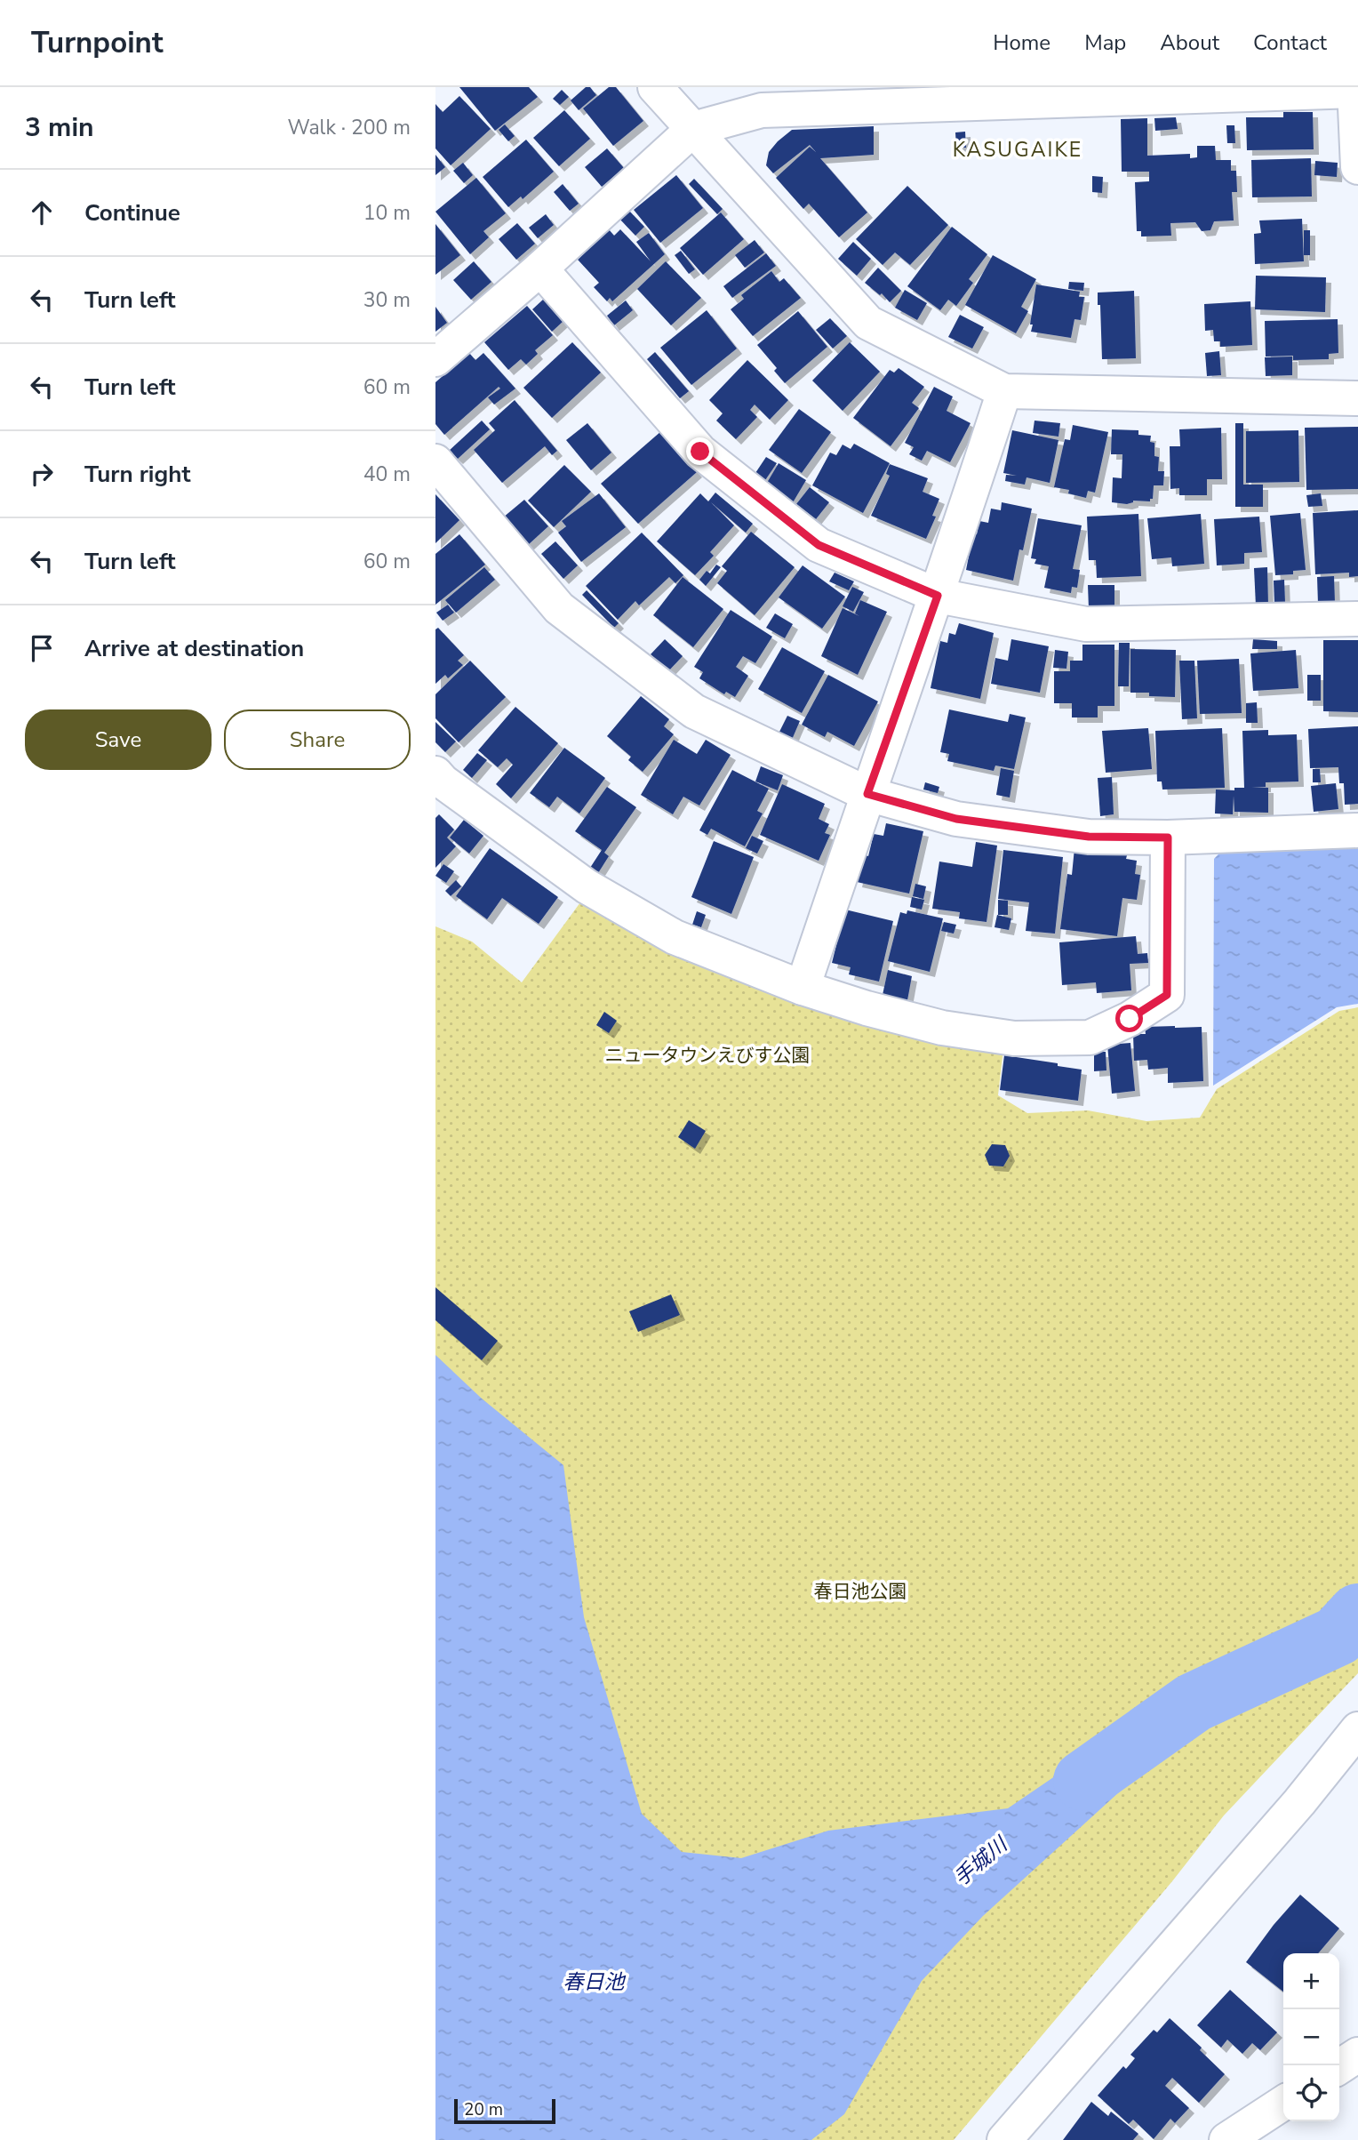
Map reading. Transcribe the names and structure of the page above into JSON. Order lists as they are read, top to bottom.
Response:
{
  "districts": ["KASUGAIKE"],
  "water": ["手城川", "春日池"],
  "parks": ["ニュータウンえびす公園", "春日池公園"],
  "scale_bar": "20 m",
  "page": {
    "header": "Turnpoint",
    "nav": [
      "Home",
      "Map",
      "About",
      "Contact"
    ],
    "heading": ["3 min", "Walk · 200 m"],
    "list": [
      ["Continue", "10 m"],
      ["Turn left", "30 m"],
      ["Turn left", "60 m"],
      ["Turn right", "40 m"],
      ["Turn left", "60 m"],
      "Arrive at destination"
    ],
    "buttons": ["Save", "Share"],
    "map_buttons": ["+", "−"],
    "scale": "20 m"
  }
}
